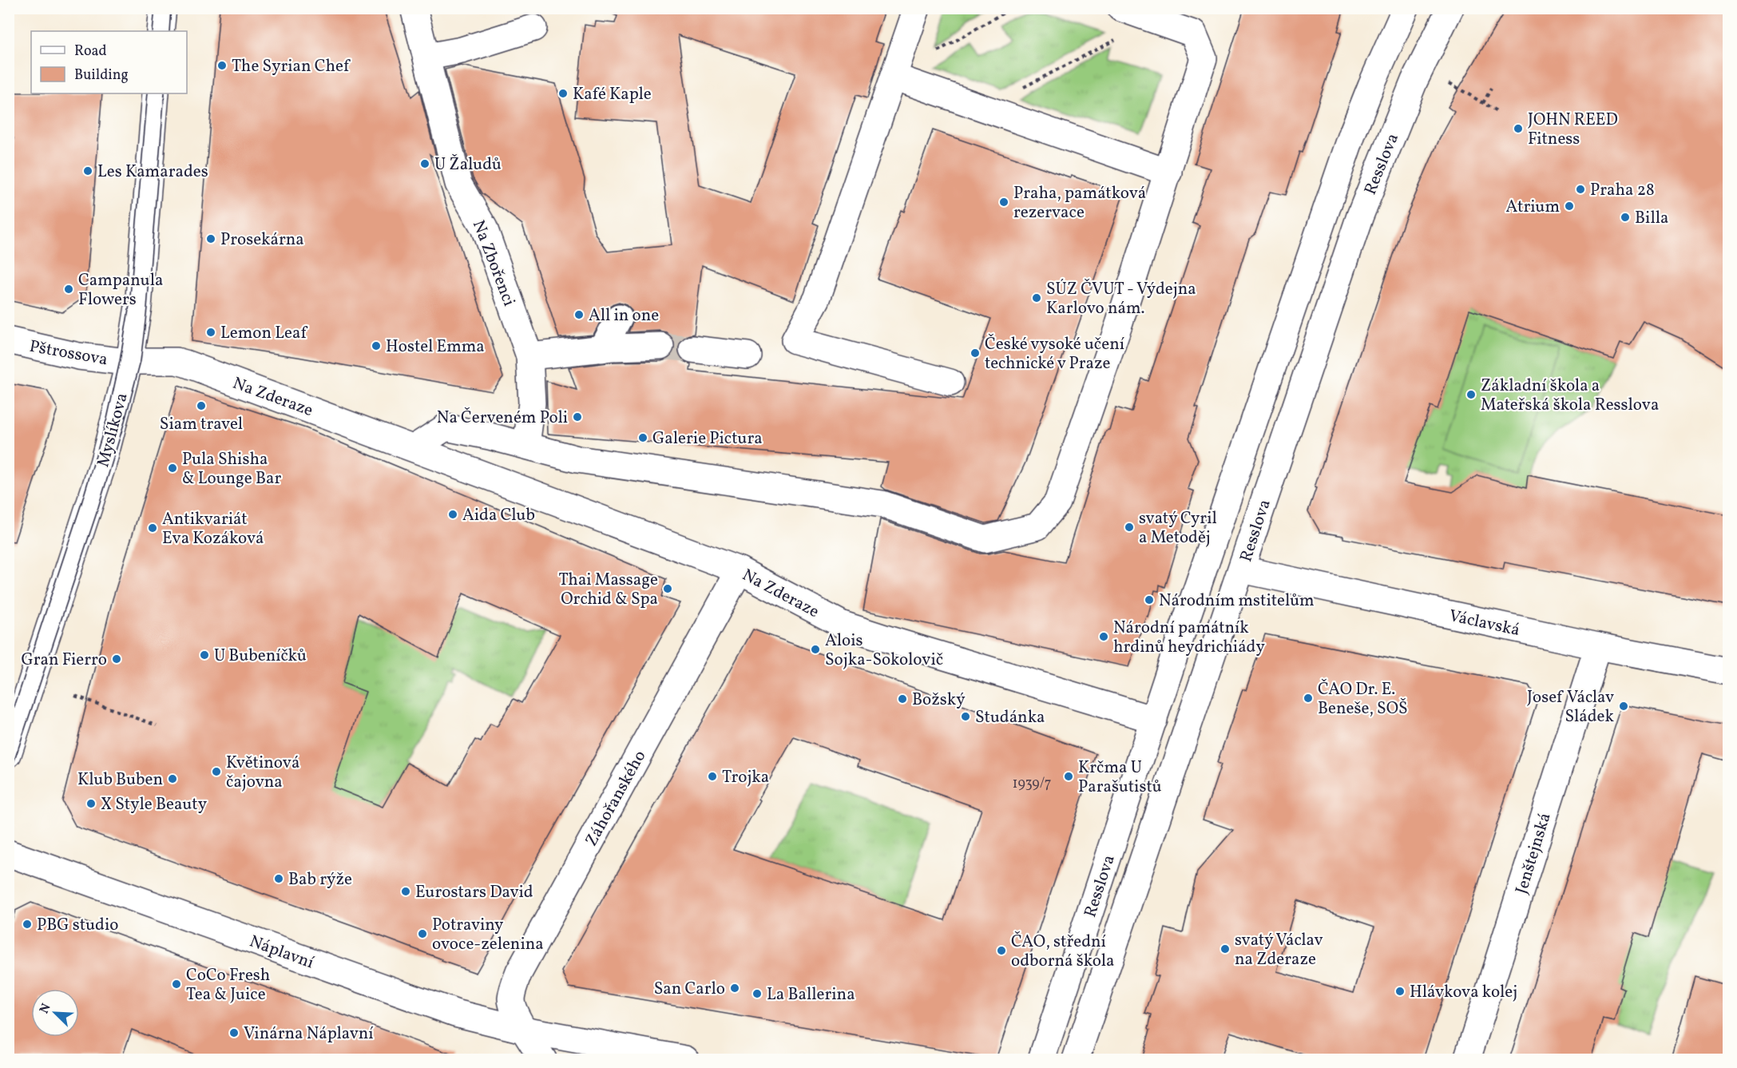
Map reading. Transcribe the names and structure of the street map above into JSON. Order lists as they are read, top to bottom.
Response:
{
  "streets": {
    "street": [
      "Resslova",
      "Na Zbořenci",
      "Pštrossova",
      "Na Zderaze",
      "Myslíkova",
      "Václavská",
      "Záhořanského",
      "Jenštejnská",
      "Náplavní"
    ]
  },
  "crossings": [
    ["Resslova", "Na Zderaze"],
    ["Resslova", "Václavská"],
    ["Pštrossova", "Na Zderaze"],
    ["Pštrossova", "Myslíkova"],
    ["Na Zderaze", "Myslíkova"],
    ["Na Zderaze", "Záhořanského"],
    ["Václavská", "Jenštejnská"],
    ["Záhořanského", "Náplavní"]
  ],
  "places": [
    "The Syrian Chef",
    "Kafé Kaple",
    "JOHN REED Fitness",
    "U Žaludů",
    "Les Kamarades",
    "Praha 28",
    "Praha, památková rezervace",
    "Atrium",
    "Billa",
    "Prosekárna",
    "Campanula Flowers",
    "SÚZ ČVUT - Výdejna Karlovo nám.",
    "All in one",
    "Lemon Leaf",
    "Hostel Emma",
    "České vysoké učení technické v Praze",
    "Základní škola a Mateřská škola Resslova",
    "Siam travel",
    "Na Červeném Poli",
    "Galerie Pictura",
    "Pula Shisha & Lounge Bar",
    "Aida Club",
    "svatý Cyril a Metoděj",
    "Antikvariát Eva Kozáková",
    "Thai Massage Orchid & Spa",
    "Národním mstitelům",
    "Národní památník hrdinů heydrichiády",
    "Alois Sojka-Sokolovič",
    "U Bubeníčků",
    "Gran Fierro",
    "ČAO Dr. E. Beneše, SOŠ",
    "Božský",
    "Josef Václav Sládek",
    "Studánka",
    "Květinová čajovna",
    "Trojka",
    "Krčma U Parašutistů",
    "Klub Buben",
    "X Style Beauty",
    "Bab rýže",
    "Eurostars David",
    "PBG studio",
    "Potraviny ovoce-zelenina",
    "svatý Václav na Zderaze",
    "ČAO, střední odborná škola",
    "CoCo Fresh Tea & Juice",
    "San Carlo",
    "Hlávkova kolej",
    "La Ballerina",
    "Vinárna Náplavní"
  ],
  "house_numbers": ["1939/7"],
  "legend": ["Road", "Building"],
  "north": "top left"
}
